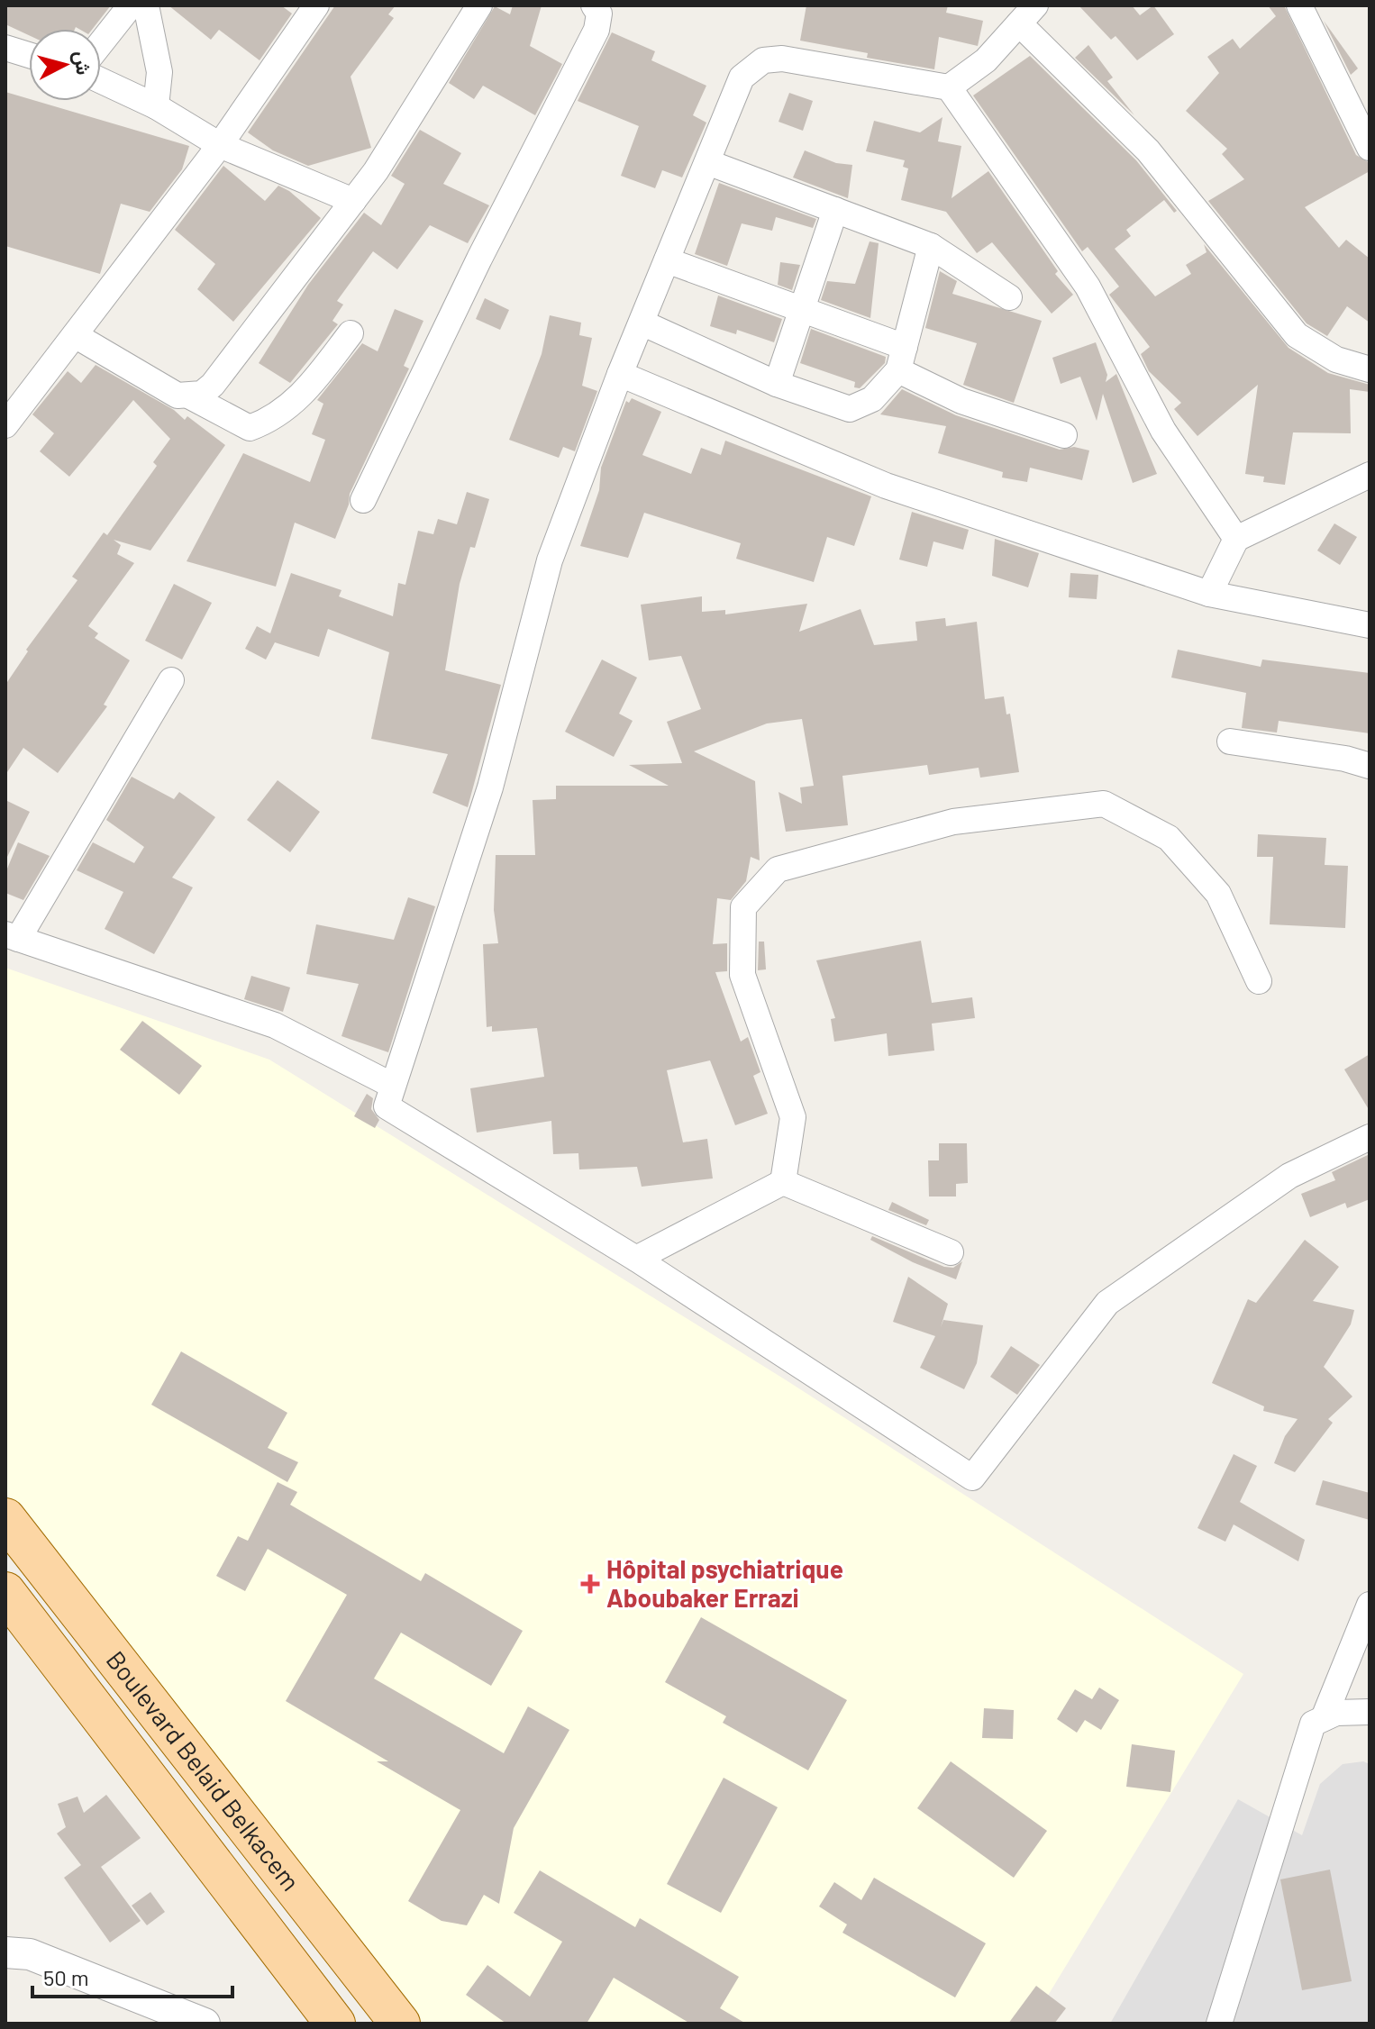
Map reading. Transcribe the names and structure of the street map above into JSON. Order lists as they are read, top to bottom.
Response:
{
  "streets": {
    "main road": ["Boulevard Belaid Belkacem"]
  },
  "places": {
    "health": ["Hôpital psychiatrique Aboubaker Errazi"]
  },
  "scale_bar": "50 m",
  "north": "right"
}
